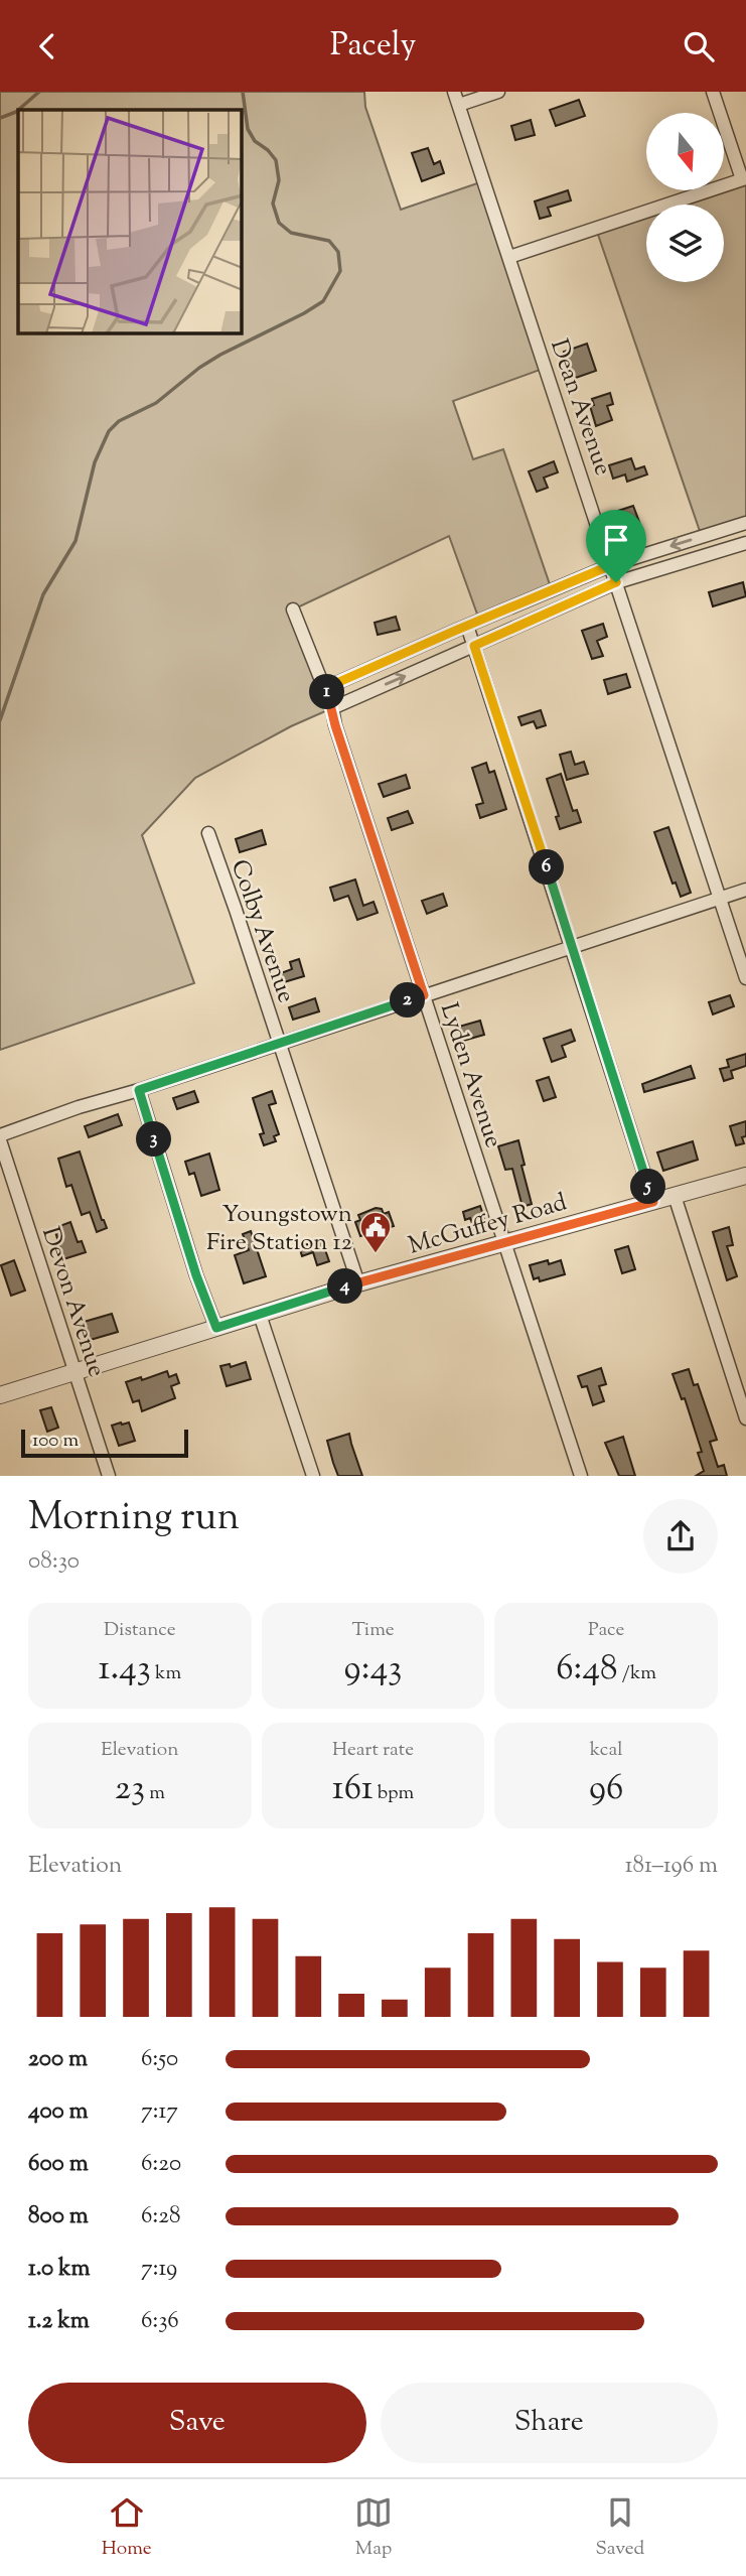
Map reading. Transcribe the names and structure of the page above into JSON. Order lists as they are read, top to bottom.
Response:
{
  "streets": {
    "street": [
      "Dean Avenue",
      "Colby Avenue",
      "Lyden Avenue",
      "McGuffey Road",
      "Devon Avenue"
    ]
  },
  "crossings": [
    ["Colby Avenue", "McGuffey Road"],
    ["Lyden Avenue", "McGuffey Road"],
    ["McGuffey Road", "Devon Avenue"]
  ],
  "places": {
    "public building": ["Youngstown Fire Station 12"]
  },
  "scale_bar": "100 m",
  "north": "bottom",
  "page": {
    "header": "Pacely",
    "pins": [
      "1",
      "6",
      "2",
      "3",
      "5",
      "4"
    ],
    "scale": "100 m",
    "heading": ["Morning run", "08:30"],
    "stats": [
      ["Distance", "1.43 km"],
      ["Time", "9:43"],
      ["Pace", "6:48 /km"],
      ["Elevation", "23 m"],
      ["Heart rate", "161 bpm"],
      ["kcal", "96"]
    ],
    "chart": ["Elevation", "181–196 m"],
    "list": [
      {
        "name": "200 m",
        "note": "6:50"
      },
      {
        "name": "400 m",
        "note": "7:17"
      },
      {
        "name": "600 m",
        "note": "6:20"
      },
      {
        "name": "800 m",
        "note": "6:28"
      },
      {
        "name": "1.0 km",
        "note": "7:19"
      },
      {
        "name": "1.2 km",
        "note": "6:36"
      }
    ],
    "buttons": ["Save", "Share"],
    "tabs": ["Home", "Map", "Saved"]
  }
}
